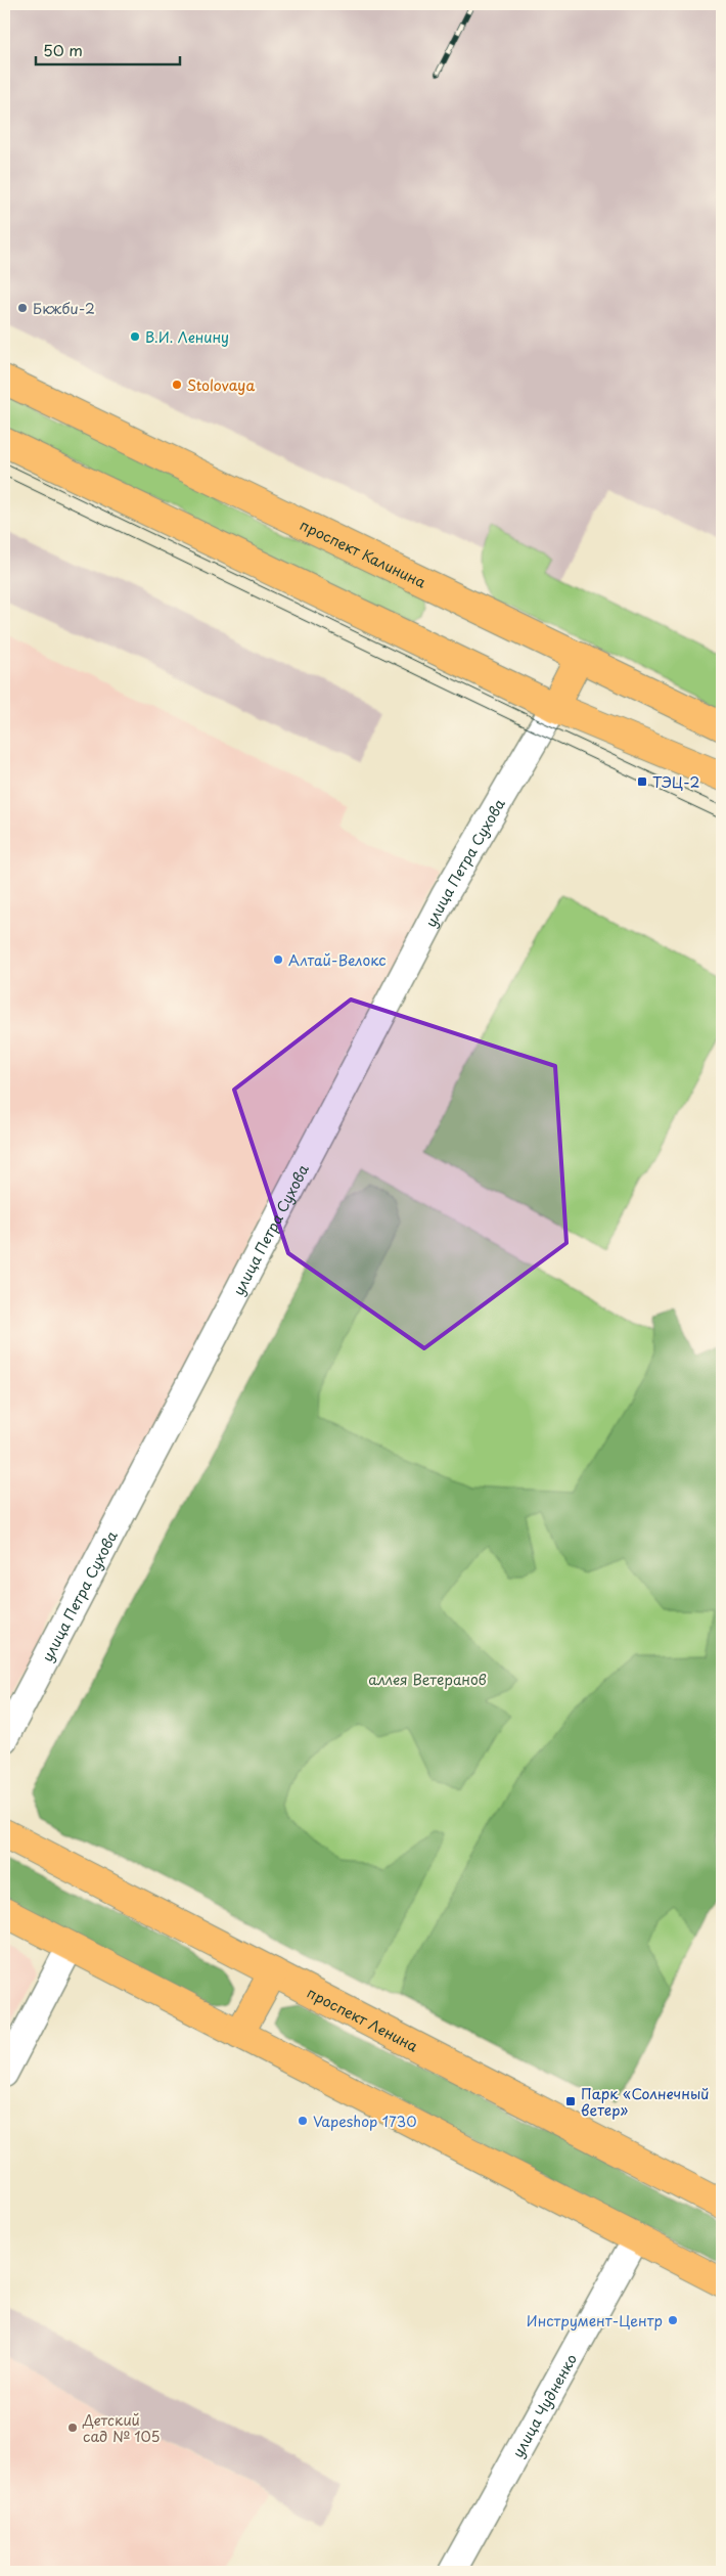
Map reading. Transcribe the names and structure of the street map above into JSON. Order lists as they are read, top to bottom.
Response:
{
  "streets": {
    "main road": ["проспект Калинина", "проспект Ленина"],
    "street": ["улица Петра Сухова", "улица Чудненко"]
  },
  "parks": ["аллея Ветеранов"],
  "places": {
    "other": [
      "Бкжби-2",
      "В.И. Ленину",
      "Stolovaya",
      "Алтай-Велокс",
      "Vapeshop 1730",
      "Инструмент-Центр",
      "Детский сад № 105"
    ],
    "transit": ["ТЭЦ-2", "Парк «Солнечный ветер»"]
  },
  "scale_bar": "50 m"
}
